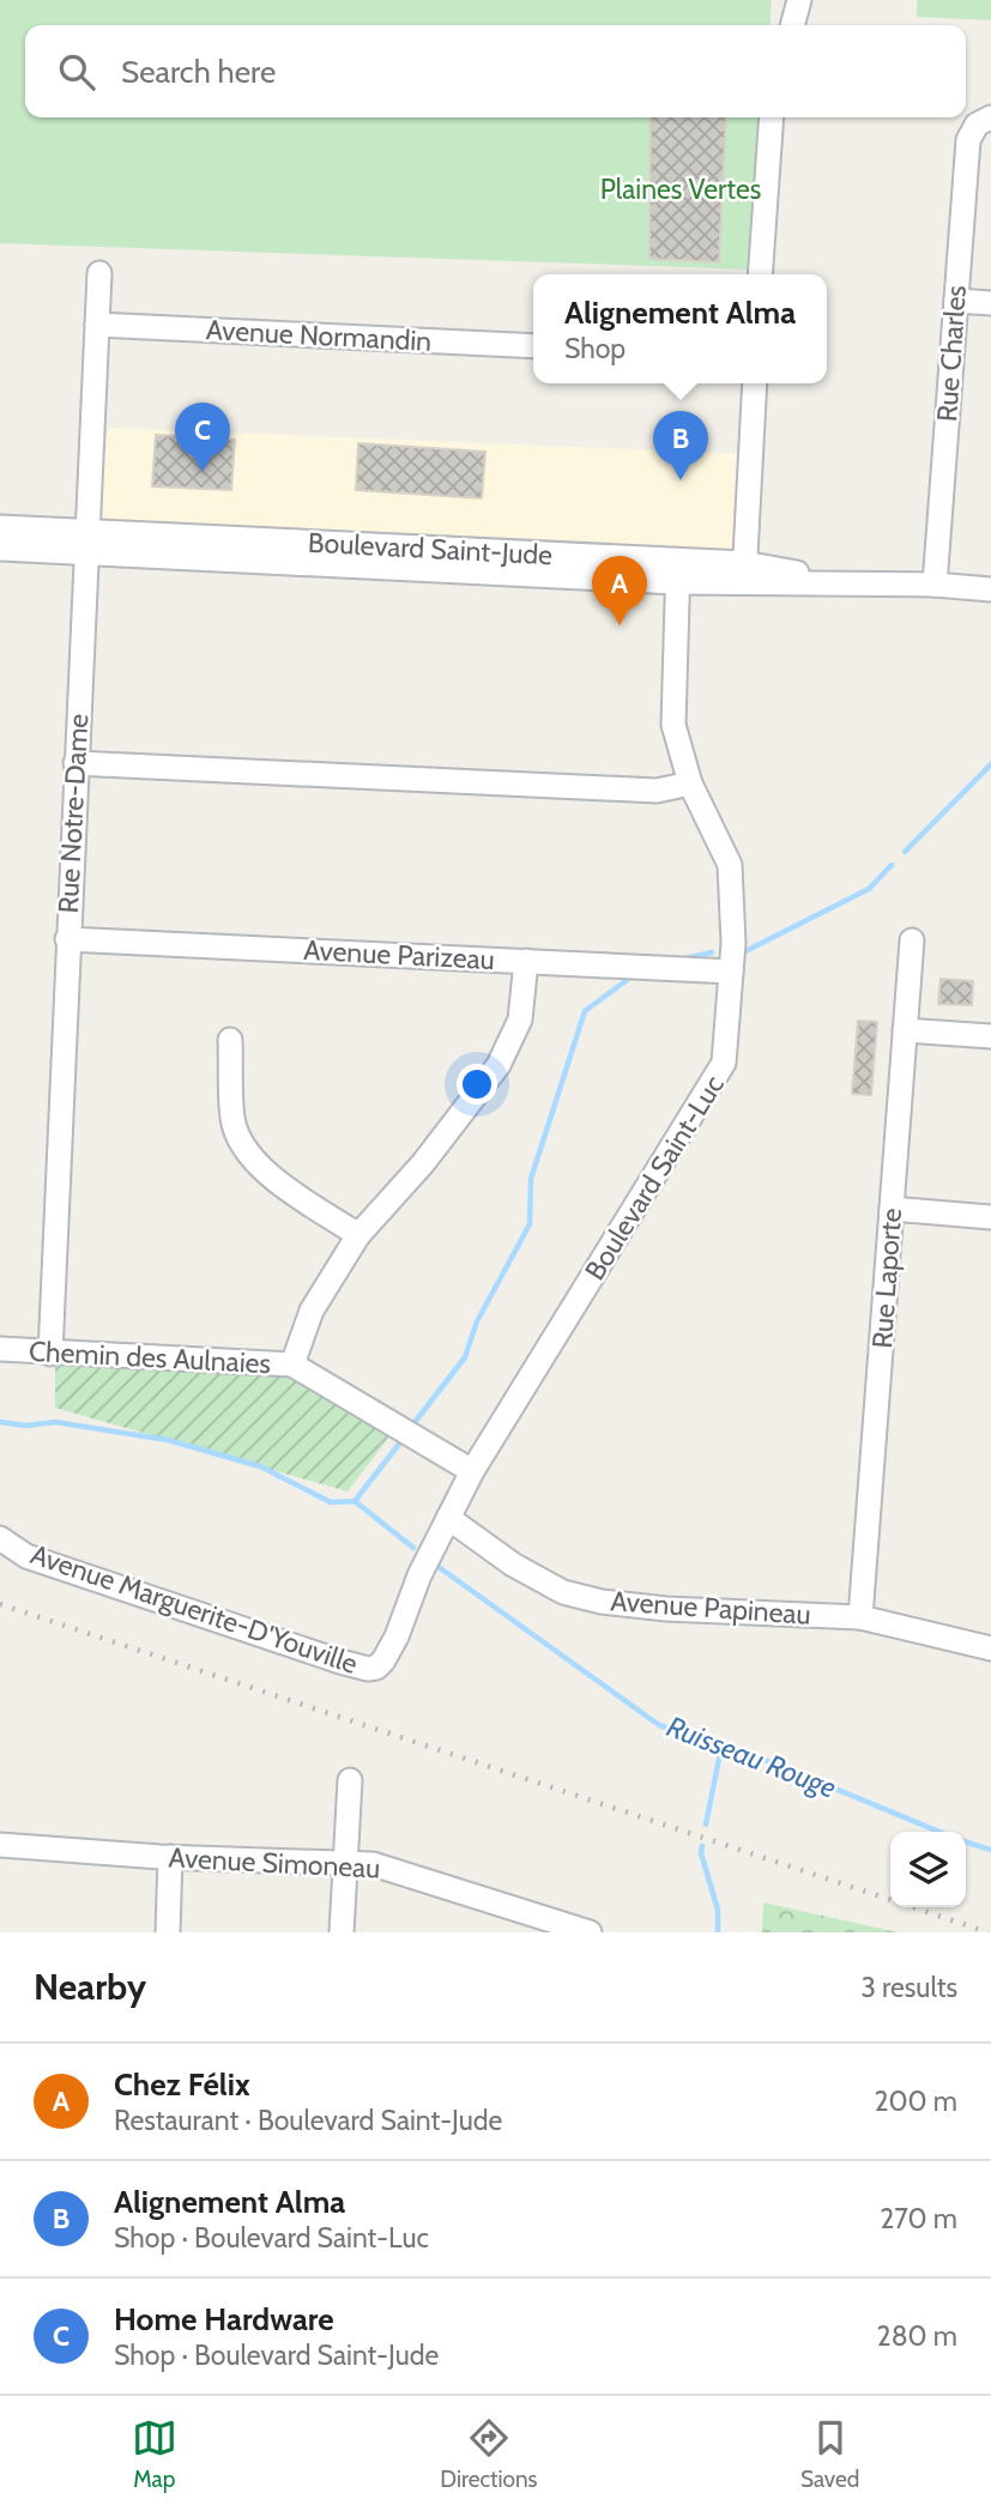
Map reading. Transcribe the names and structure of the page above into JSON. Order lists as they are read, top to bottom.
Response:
{
  "streets": {
    "street": [
      "Avenue Normandin",
      "Rue Charles",
      "Boulevard Saint-Jude",
      "Rue Notre-Dame",
      "Avenue Parizeau",
      "Boulevard Saint-Luc",
      "Rue Laporte",
      "Chemin des Aulnaies",
      "Avenue Papineau",
      "Avenue Marguerite-D'Youville",
      "Avenue Simoneau"
    ]
  },
  "crossings": [
    ["Avenue Normandin", "Rue Notre-Dame"],
    ["Rue Charles", "Boulevard Saint-Jude"],
    ["Boulevard Saint-Jude", "Rue Notre-Dame"],
    ["Boulevard Saint-Jude", "Boulevard Saint-Luc"],
    ["Rue Notre-Dame", "Avenue Parizeau"],
    ["Rue Notre-Dame", "Chemin des Aulnaies"],
    ["Avenue Parizeau", "Boulevard Saint-Luc"],
    ["Boulevard Saint-Luc", "Chemin des Aulnaies"],
    ["Boulevard Saint-Luc", "Avenue Papineau"],
    ["Boulevard Saint-Luc", "Avenue Marguerite-D'Youville"],
    ["Rue Laporte", "Avenue Papineau"],
    ["Avenue Papineau", "Avenue Marguerite-D'Youville"]
  ],
  "water": ["Ruisseau Rouge"],
  "parks": ["Plaines Vertes"],
  "page": {
    "search": "Search here",
    "popup": ["Alignement Alma", "Shop"],
    "pins": ["C", "B", "A"],
    "heading": ["Nearby", "3 results"],
    "list": [
      {
        "mark": "A",
        "name": "Chez Félix",
        "note": "Restaurant · Boulevard Saint-Jude",
        "value": "200 m"
      },
      {
        "mark": "B",
        "name": "Alignement Alma",
        "note": "Shop · Boulevard Saint-Luc",
        "value": "270 m"
      },
      {
        "mark": "C",
        "name": "Home Hardware",
        "note": "Shop · Boulevard Saint-Jude",
        "value": "280 m"
      }
    ],
    "nav": ["Map", "Directions", "Saved"]
  }
}
